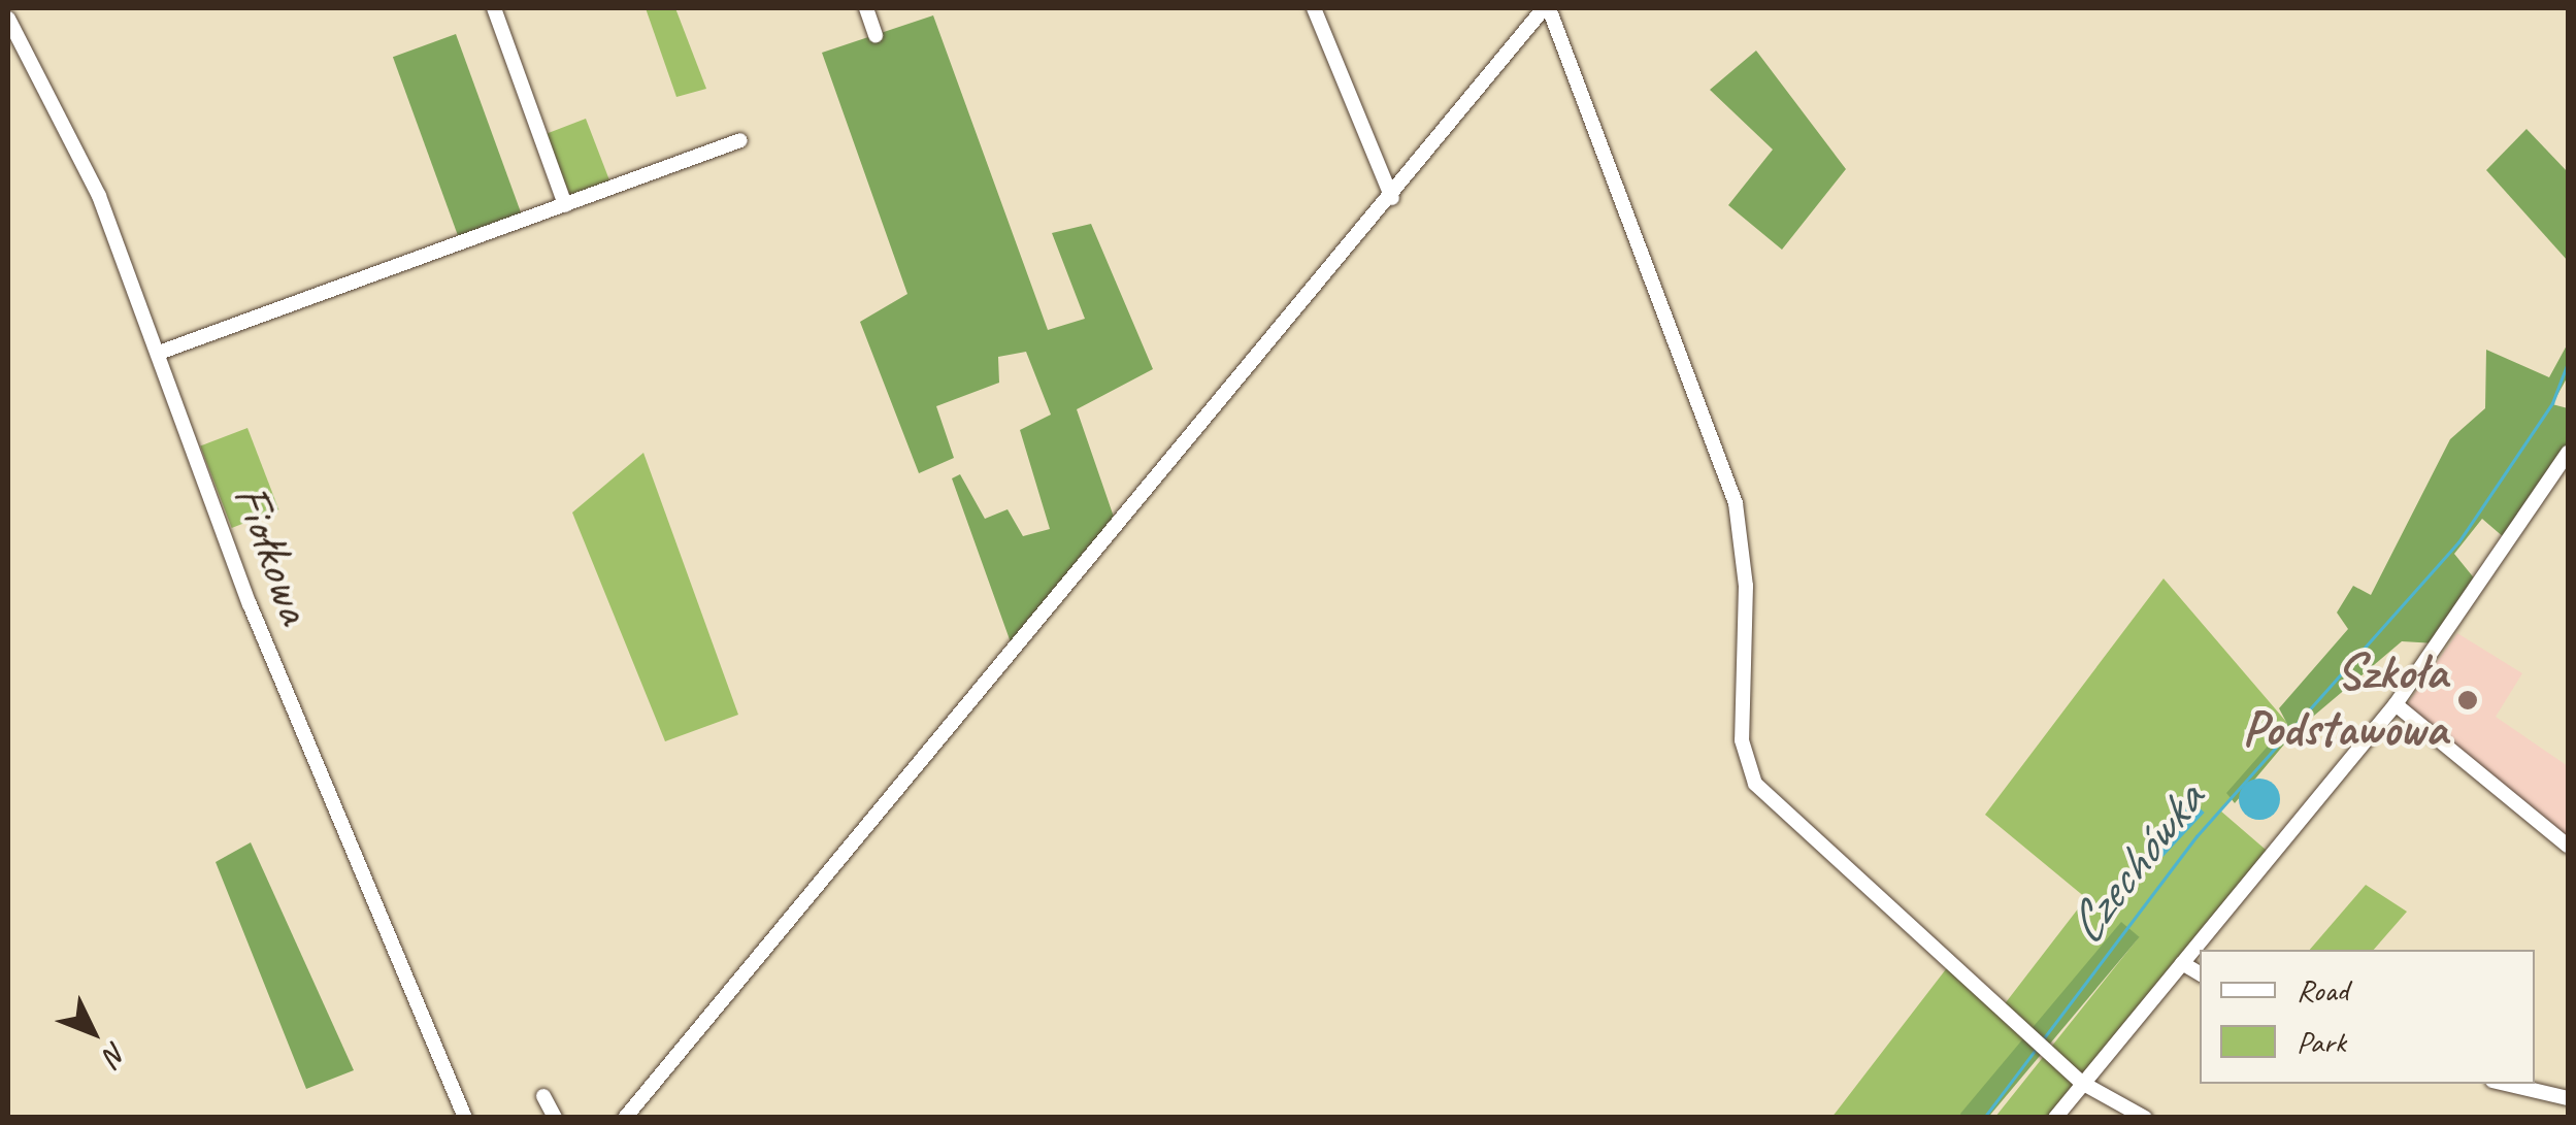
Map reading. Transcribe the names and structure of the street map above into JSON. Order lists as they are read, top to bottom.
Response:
{
  "streets": {
    "street": ["Fiołkowa"]
  },
  "water": ["Czechówka"],
  "places": ["Szkoła Podstawowa"],
  "legend": ["Road", "Park"],
  "north": "bottom right"
}
